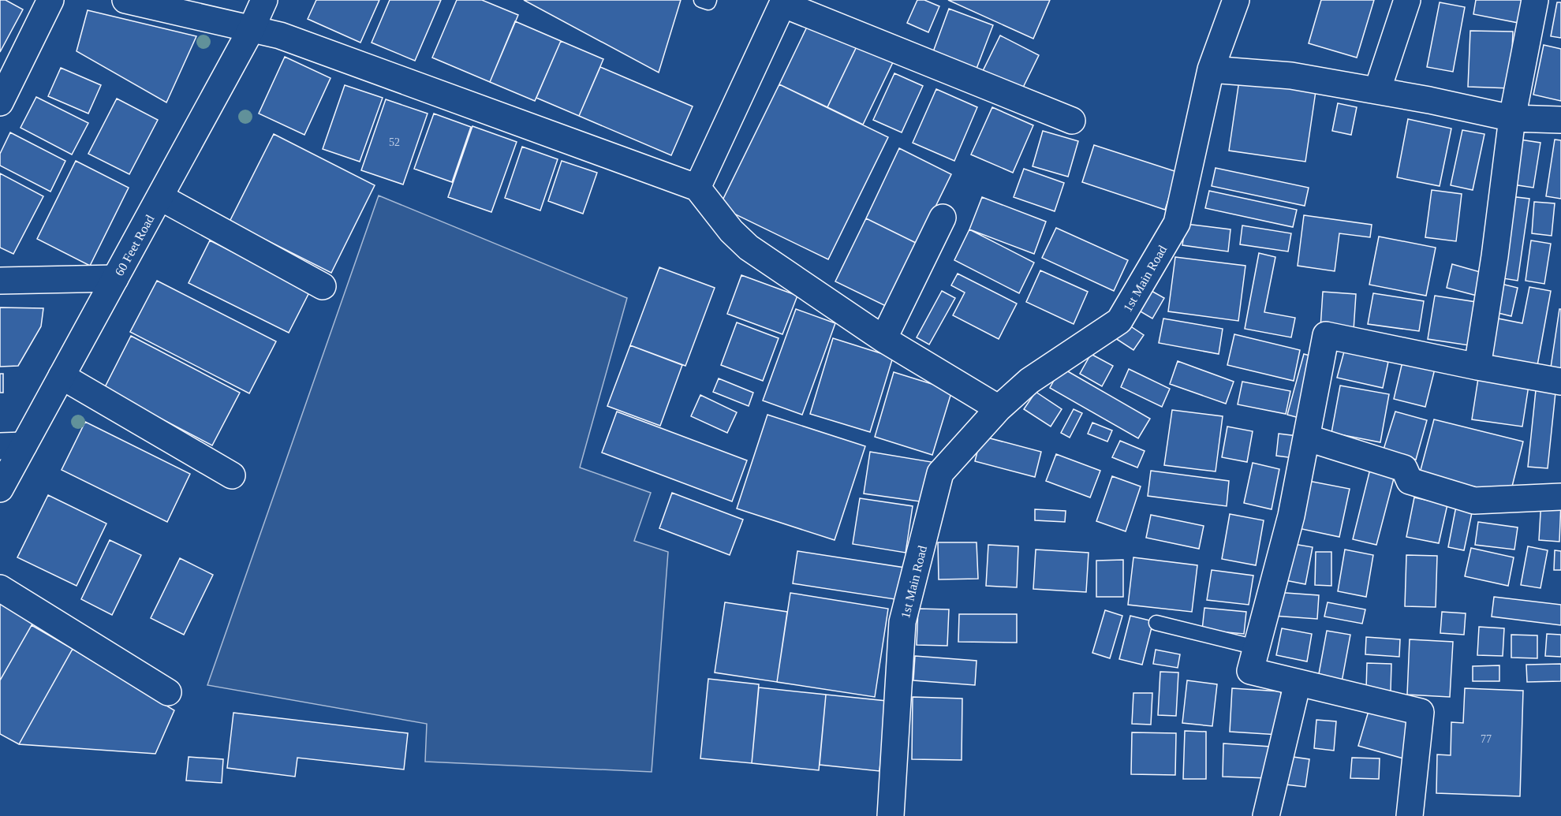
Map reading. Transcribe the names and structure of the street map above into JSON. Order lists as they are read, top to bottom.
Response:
{
  "streets": {
    "street": ["60 Feet Road", "1st Main Road"]
  },
  "house_numbers": ["52", "77"]
}
